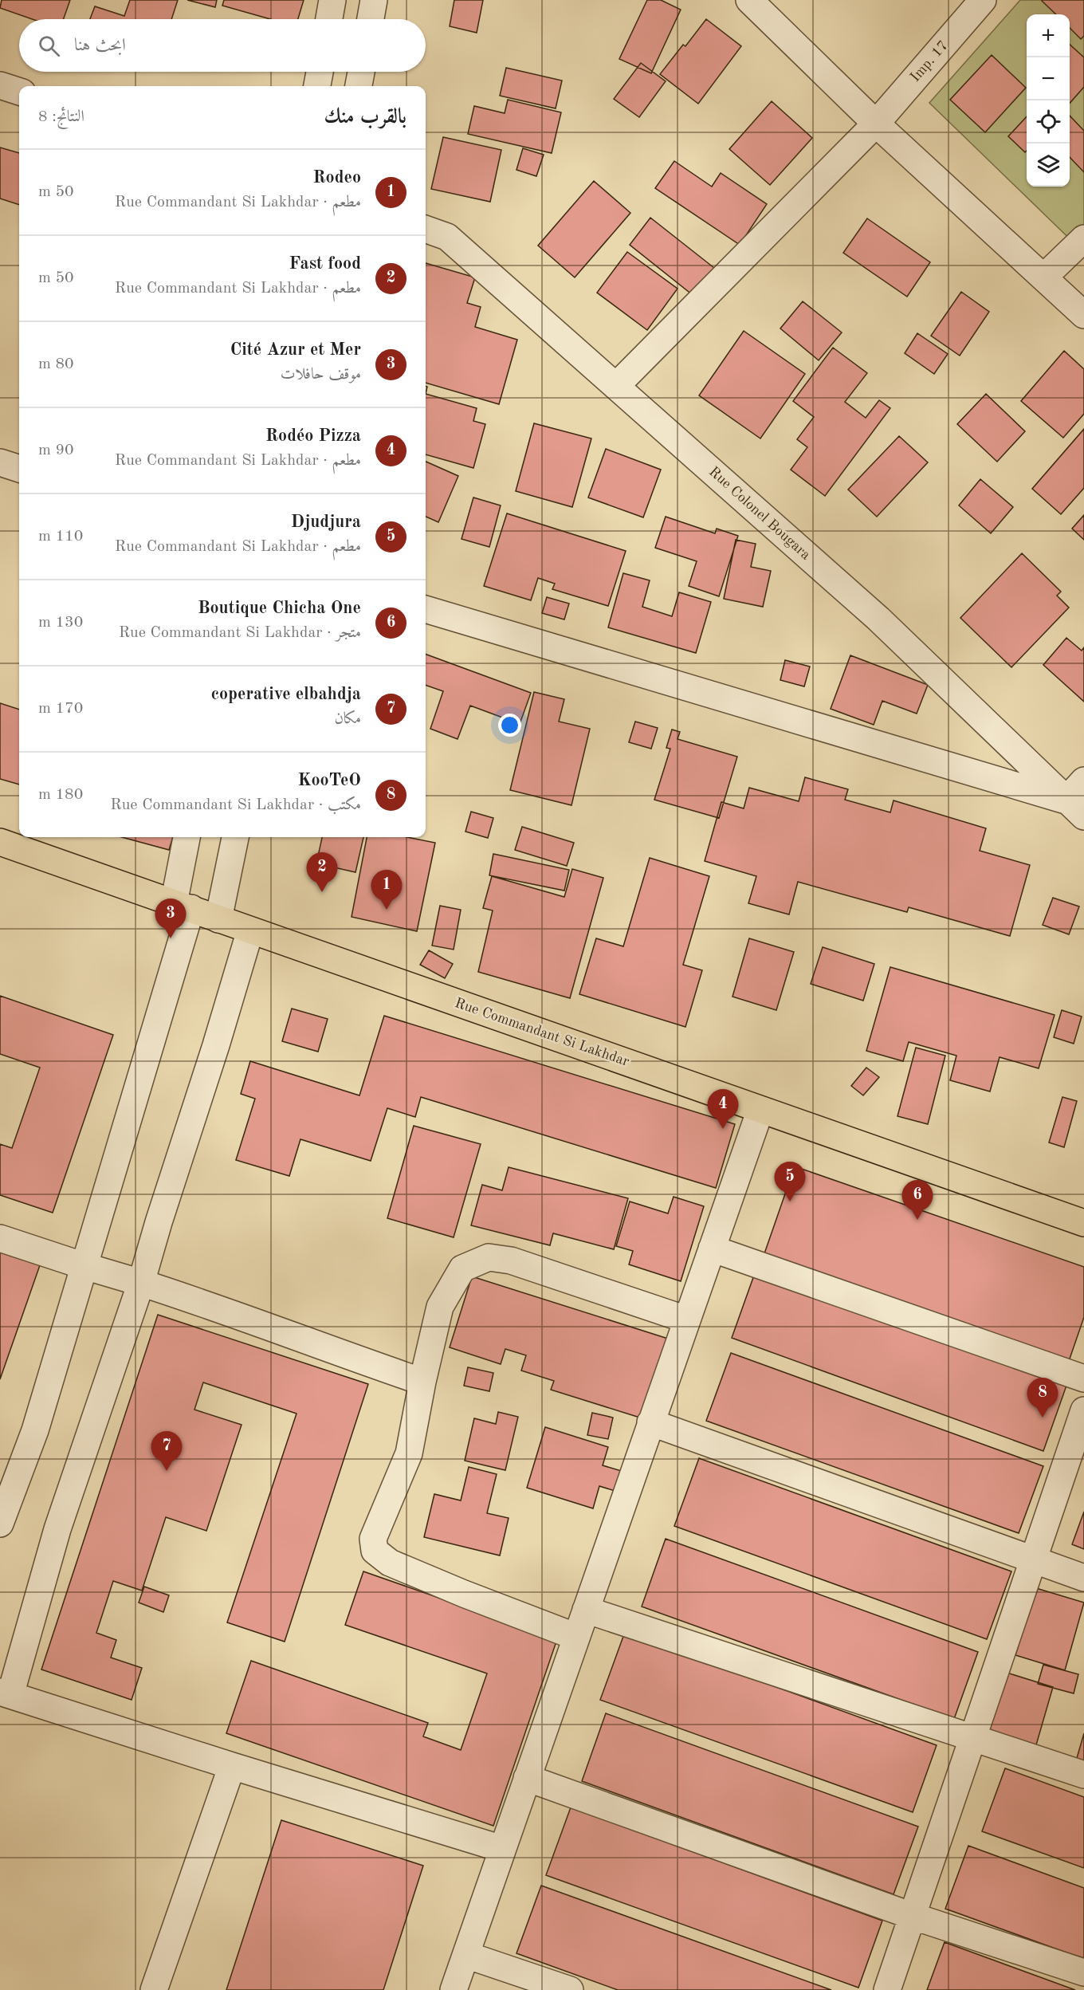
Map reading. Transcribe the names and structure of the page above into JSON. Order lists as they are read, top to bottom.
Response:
{
  "streets": {
    "main road": ["Rue Commandant Si Lakhdar"],
    "street": ["Imp. 17", "Rue Colonel Bougara"]
  },
  "crossings": [
    ["Imp. 17", "Rue Colonel Bougara"]
  ],
  "page": {
    "map_buttons": ["+", "−"],
    "search": "ابحث هنا",
    "heading": ["بالقرب منك", "النتائج: 8"],
    "list": [
      {
        "mark": "1",
        "name": "Rodeo",
        "note": "مطعم · Rue Commandant Si Lakhdar",
        "value": "50 m"
      },
      {
        "mark": "2",
        "name": "Fast food",
        "note": "مطعم · Rue Commandant Si Lakhdar",
        "value": "50 m"
      },
      {
        "mark": "3",
        "name": "Cité Azur et Mer",
        "note": "موقف حافلات",
        "value": "80 m"
      },
      {
        "mark": "4",
        "name": "Rodéo Pizza",
        "note": "مطعم · Rue Commandant Si Lakhdar",
        "value": "90 m"
      },
      {
        "mark": "5",
        "name": "Djudjura",
        "note": "مطعم · Rue Commandant Si Lakhdar",
        "value": "110 m"
      },
      {
        "mark": "6",
        "name": "Boutique Chicha One",
        "note": "متجر · Rue Commandant Si Lakhdar",
        "value": "130 m"
      },
      {
        "mark": "7",
        "name": "coperative elbahdja",
        "note": "مكان",
        "value": "170 m"
      },
      {
        "mark": "8",
        "name": "KooTeO",
        "note": "مكتب · Rue Commandant Si Lakhdar",
        "value": "180 m"
      }
    ],
    "pins": [
      "2",
      "1",
      "3",
      "4",
      "5",
      "6",
      "8",
      "7"
    ]
  }
}
